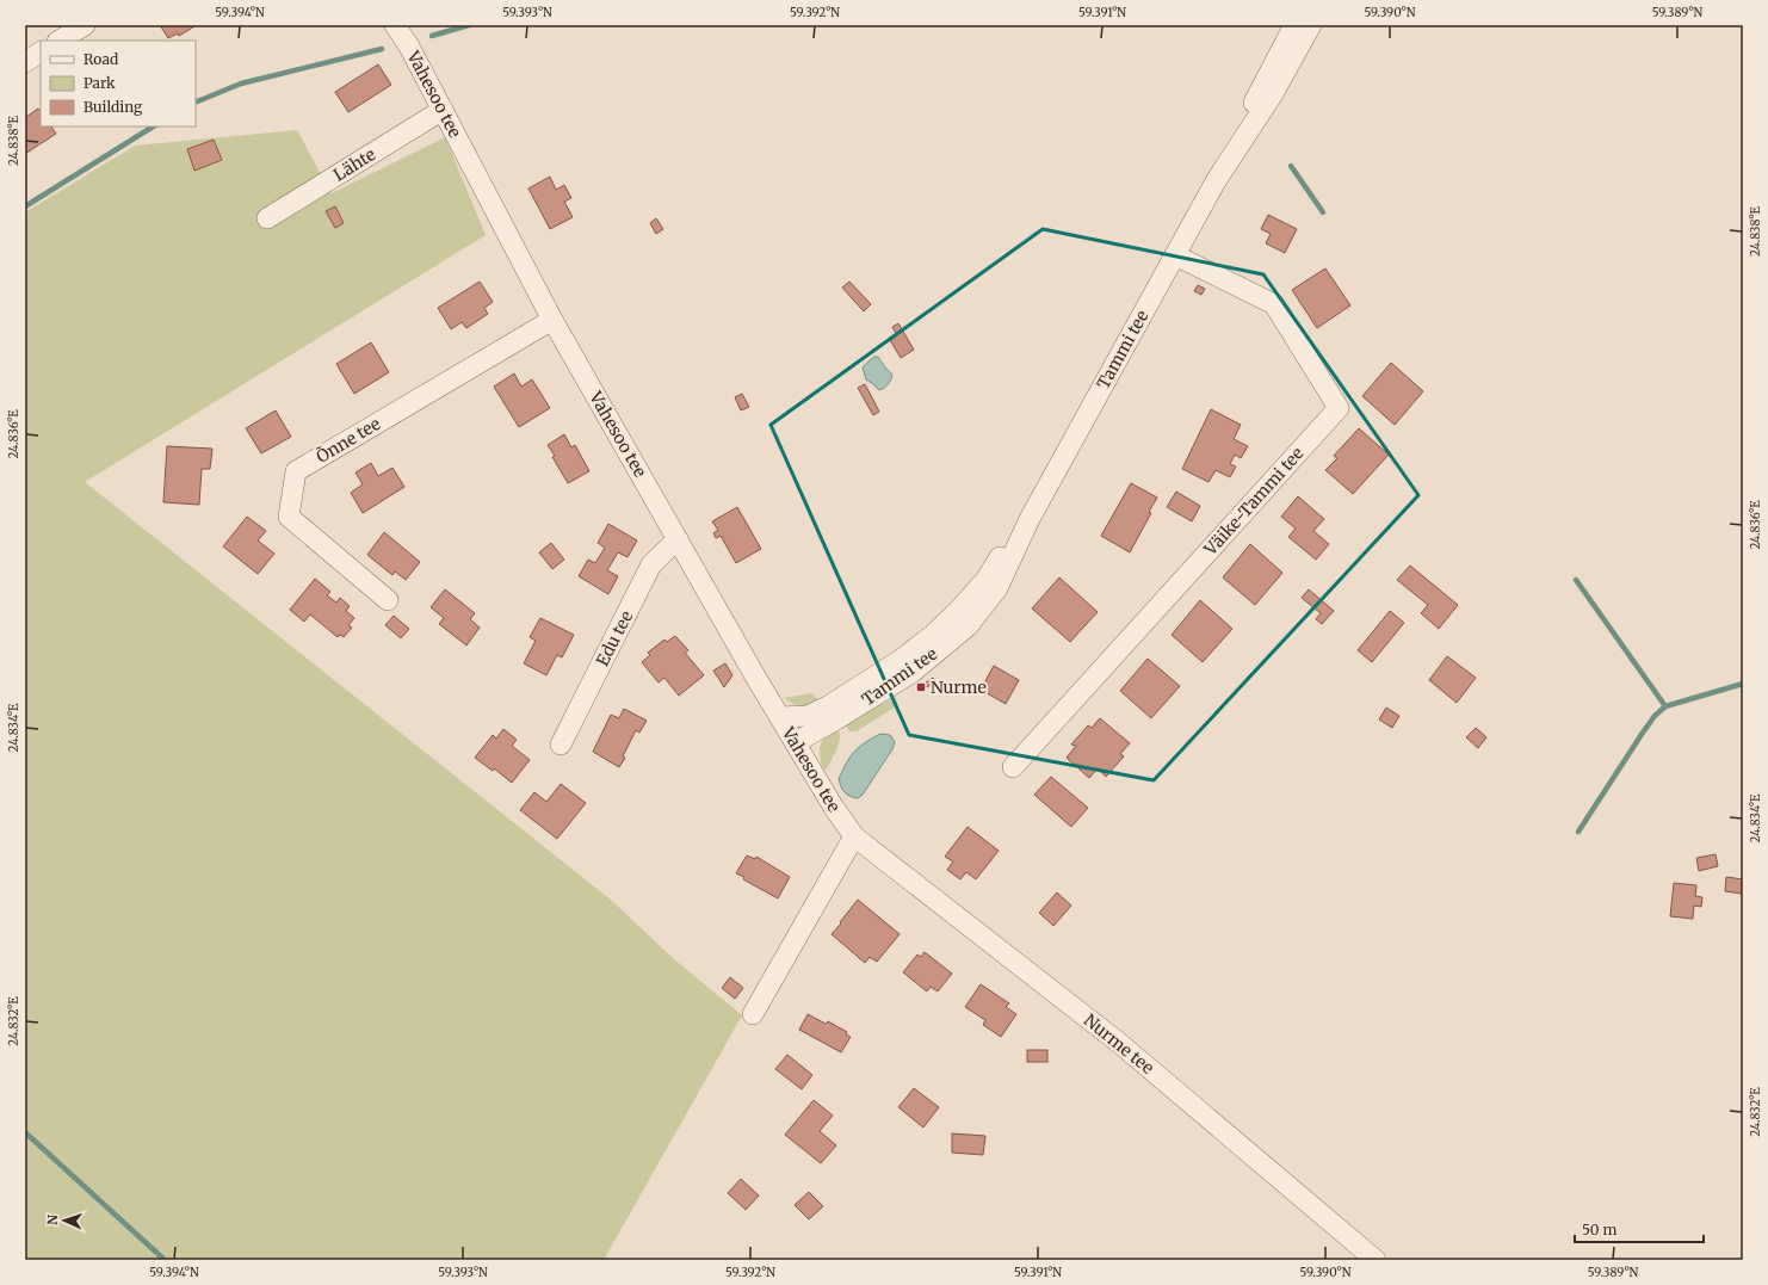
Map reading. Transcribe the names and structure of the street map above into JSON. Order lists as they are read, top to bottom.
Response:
{
  "streets": {
    "street": [
      "Vahesoo tee",
      "Lähte",
      "Tammi tee",
      "Õnne tee",
      "Väike-Tammi tee",
      "Edu tee",
      "Nurme tee"
    ]
  },
  "crossings": [
    ["Vahesoo tee", "Lähte"],
    ["Vahesoo tee", "Tammi tee"],
    ["Vahesoo tee", "Õnne tee"],
    ["Vahesoo tee", "Edu tee"],
    ["Vahesoo tee", "Nurme tee"],
    ["Tammi tee", "Väike-Tammi tee"]
  ],
  "places": {
    "transit": ["Nurme"]
  },
  "legend": ["Road", "Park", "Building"],
  "scale_bar": "50 m",
  "north": "left",
  "coordinates": [
    "59.394°N",
    "59.393°N",
    "59.392°N",
    "59.391°N",
    "59.390°N",
    "59.389°N",
    "24.838°E",
    "24.836°E",
    "24.834°E",
    "24.832°E"
  ]
}
